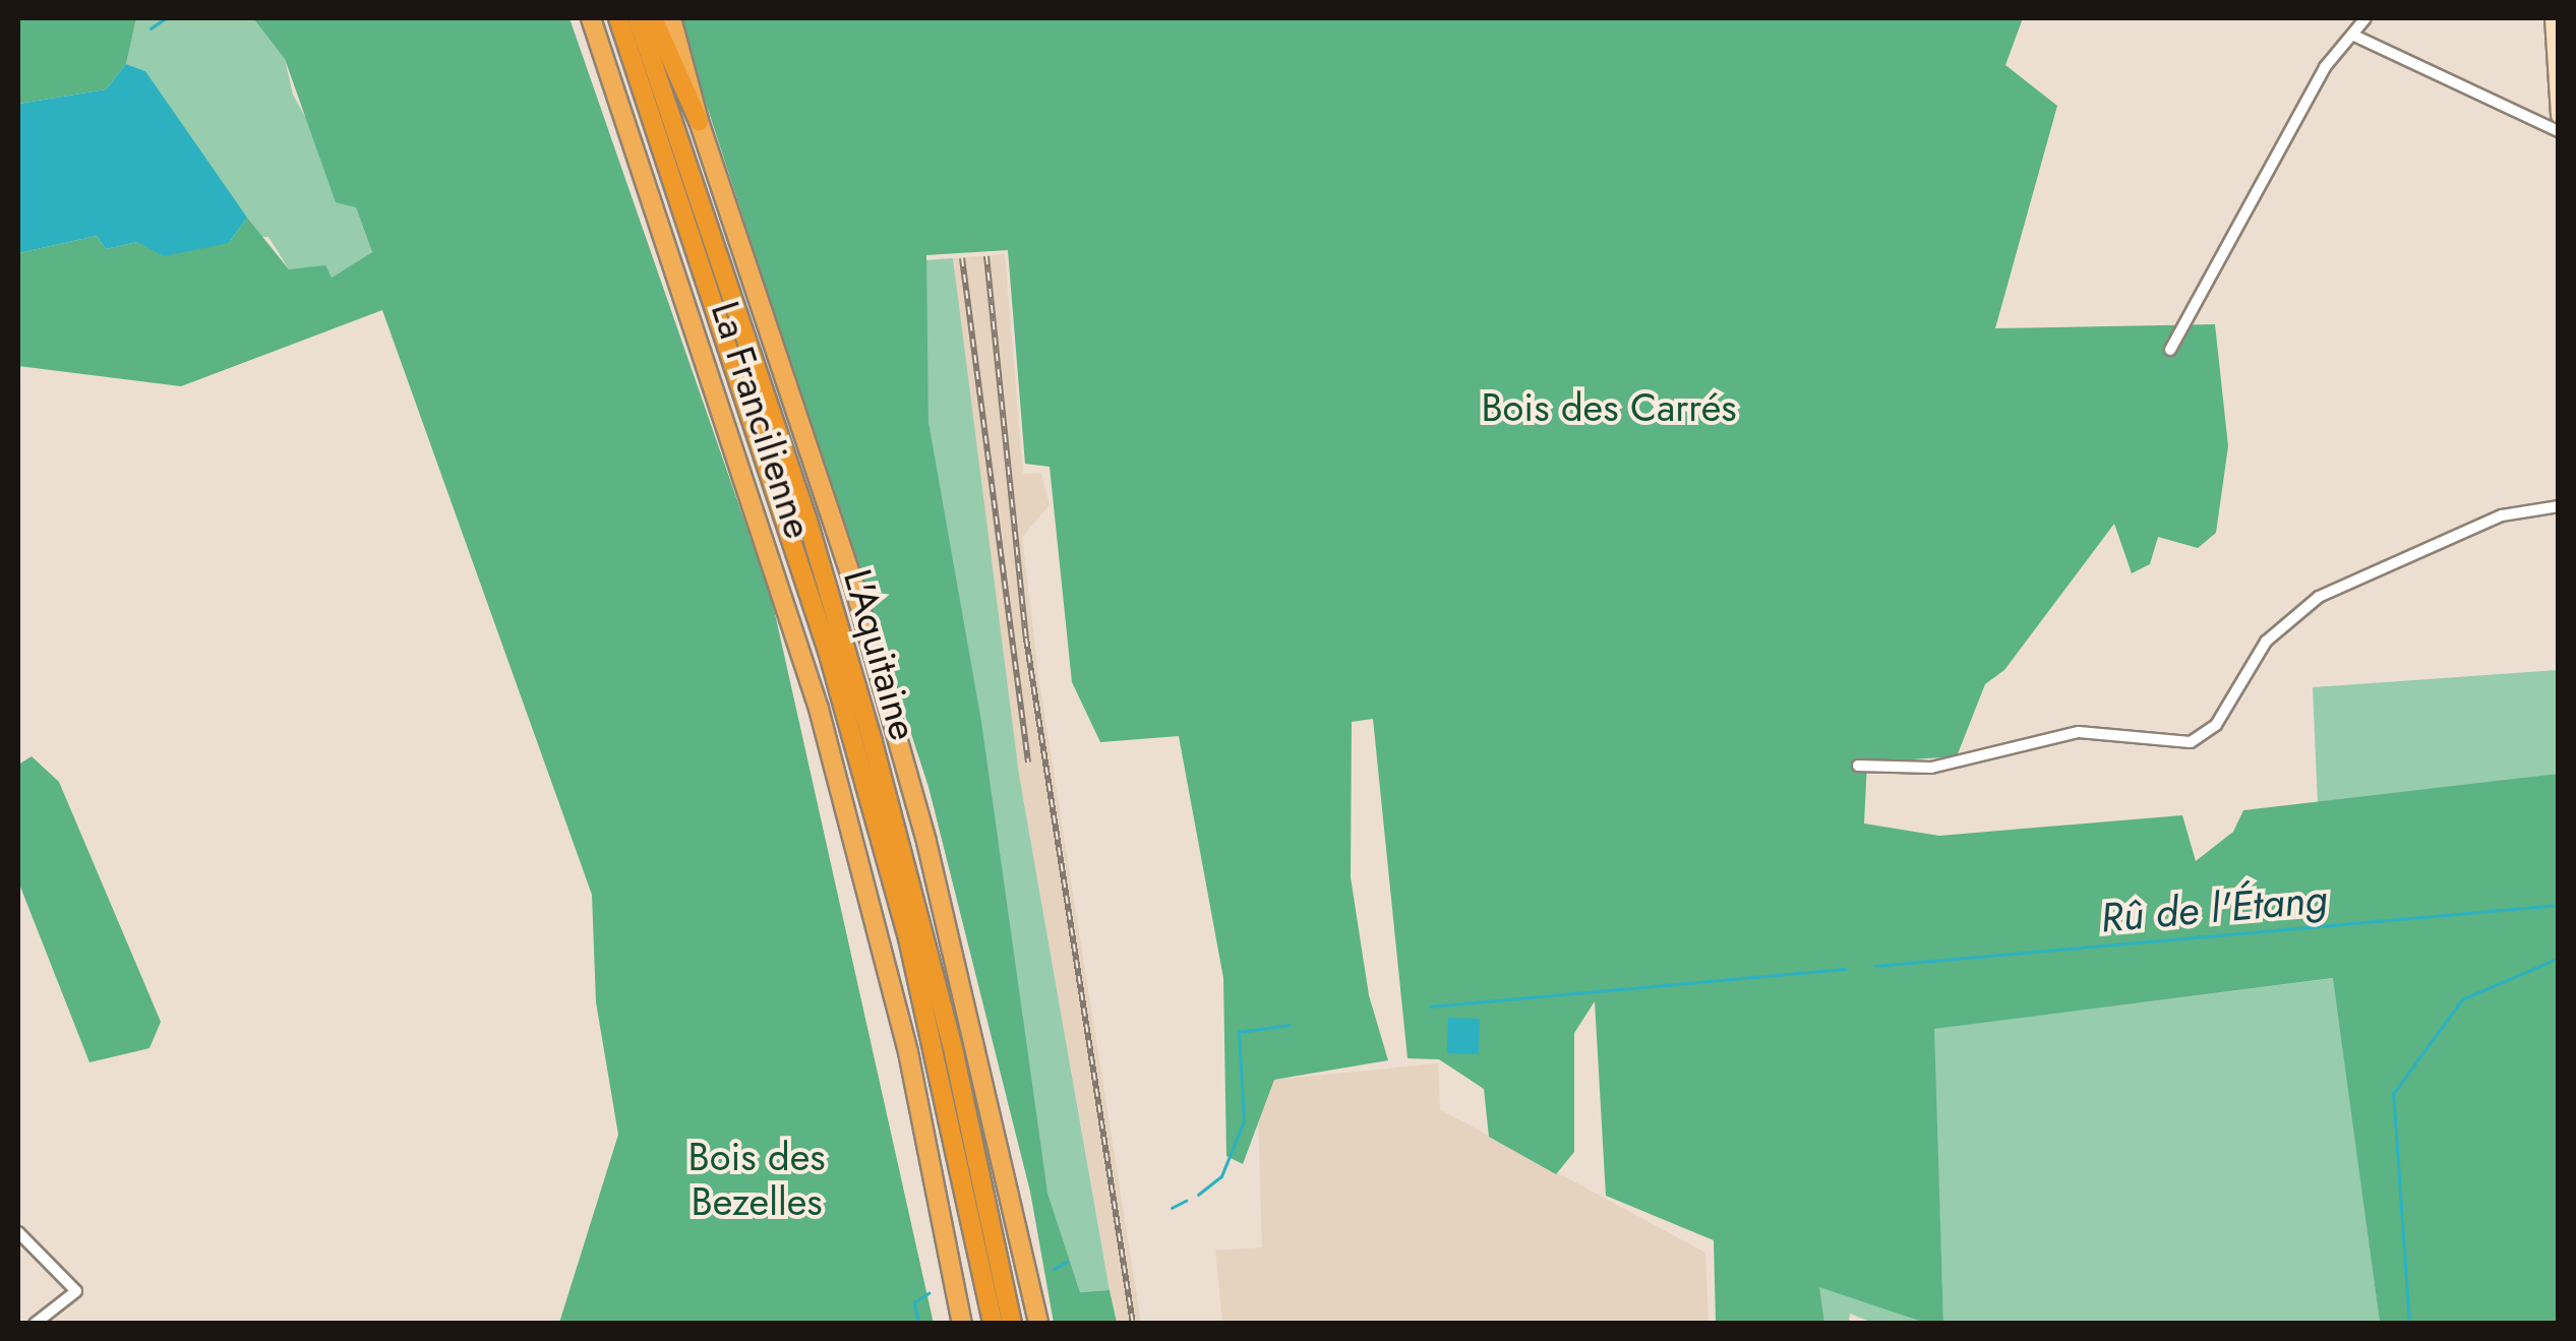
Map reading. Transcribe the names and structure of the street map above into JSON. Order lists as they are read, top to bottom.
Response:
{
  "streets": {
    "highway": ["La Francilienne", "L'Aquitaine"]
  },
  "water": ["Rû de l'Étang"],
  "parks": ["Bois des Carrés", "Bois des Bezelles"]
}
